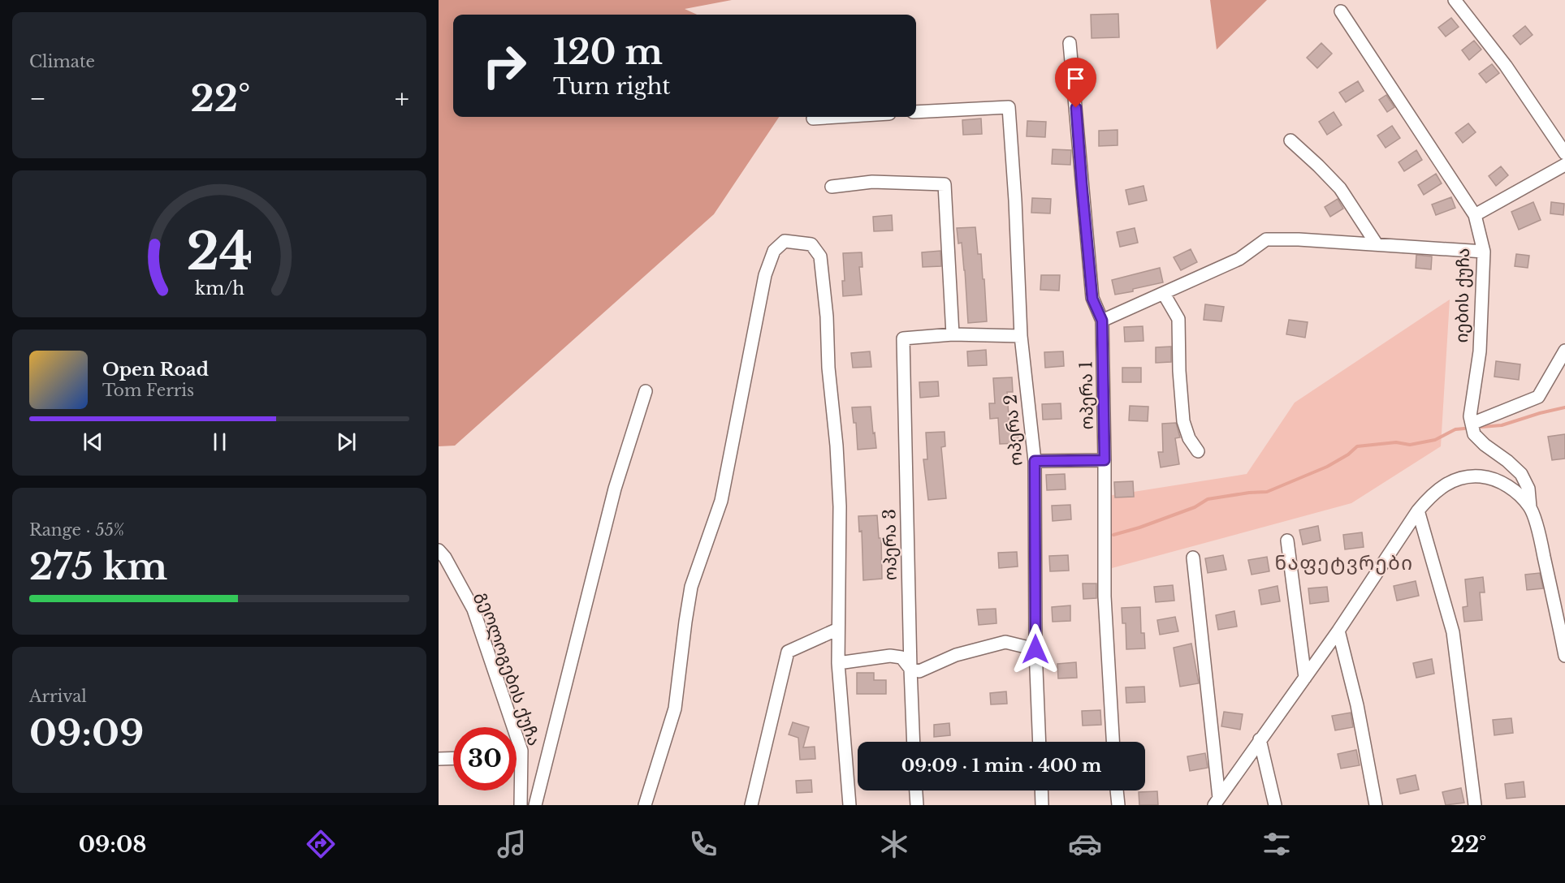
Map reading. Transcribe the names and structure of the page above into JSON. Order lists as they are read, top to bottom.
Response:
{
  "streets": {
    "street": [
      "იების ქუჩა",
      "ოპერა 1",
      "ოპერა 2",
      "ოპერა 3",
      "გეოლოგების ქუჩა"
    ]
  },
  "districts": ["ნაფეტვრები"],
  "page": {
    "tile": [
      "Climate",
      ["Range · 55%", "275 km"],
      ["Arrival", "09:09"]
    ],
    "turn": ["120 m", "Turn right"],
    "heat": ["−", "22°", "+"],
    "song": ["Open Road", "Tom Ferris"],
    "limit": "30",
    "trip": "09:09 · 1 min · 400 m",
    "tabs": ["09:08", "22°"],
    "gauge": ["24", "km/h"]
  }
}
